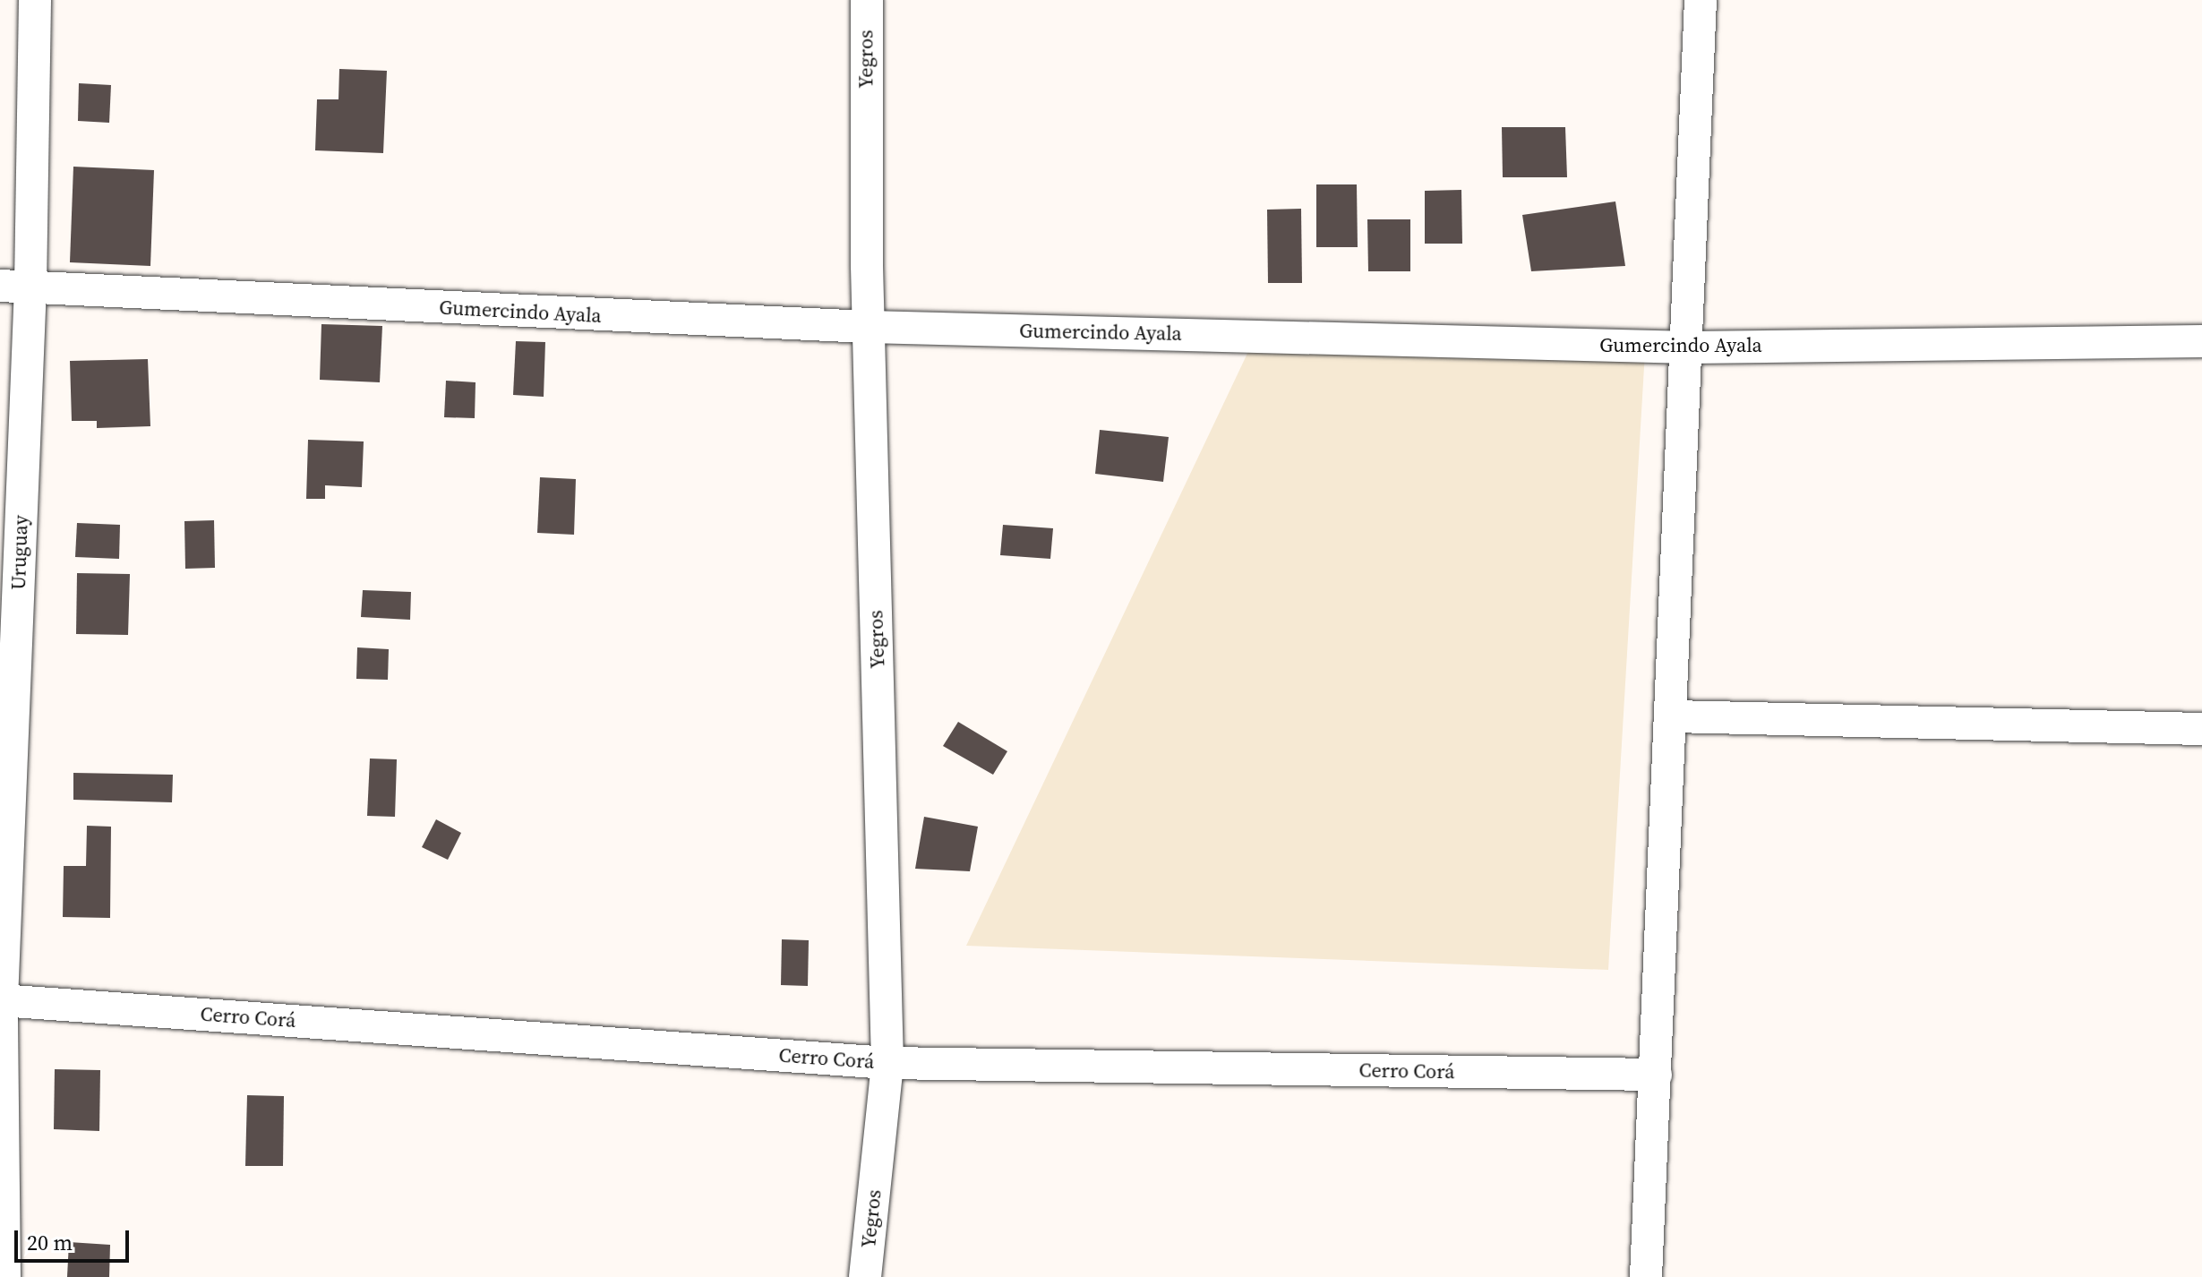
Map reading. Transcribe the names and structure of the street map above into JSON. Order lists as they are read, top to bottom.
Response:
{
  "streets": {
    "street": [
      "Yegros",
      "Gumercindo Ayala",
      "Uruguay",
      "Cerro Corá"
    ]
  },
  "crossings": [
    ["Yegros", "Gumercindo Ayala"],
    ["Yegros", "Cerro Corá"],
    ["Gumercindo Ayala", "Uruguay"],
    ["Uruguay", "Cerro Corá"]
  ],
  "scale_bar": "20 m"
}
